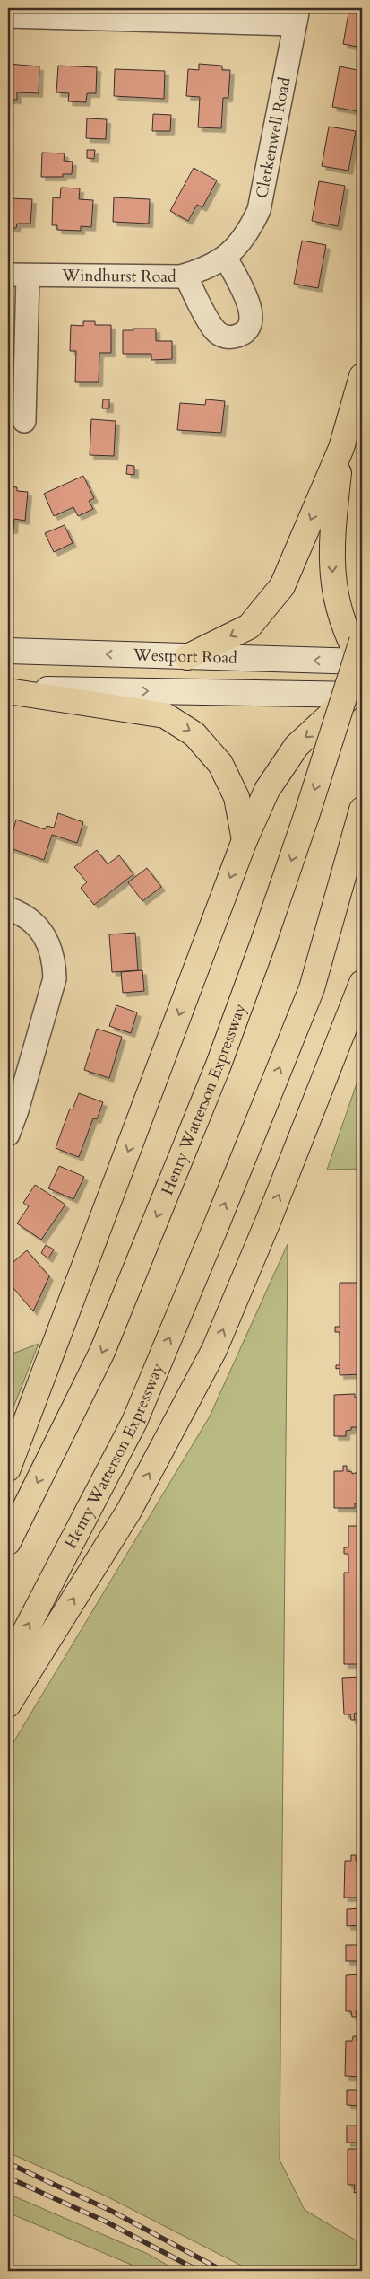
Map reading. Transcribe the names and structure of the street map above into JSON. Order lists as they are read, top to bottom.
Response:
{
  "streets": {
    "highway": ["Henry Watterson Expressway"],
    "main road": ["Westport Road"],
    "street": ["Clerkenwell Road", "Windhurst Road"]
  },
  "crossings": [
    ["Clerkenwell Road", "Windhurst Road"],
    ["Westport Road", "Henry Watterson Expressway"]
  ]
}
